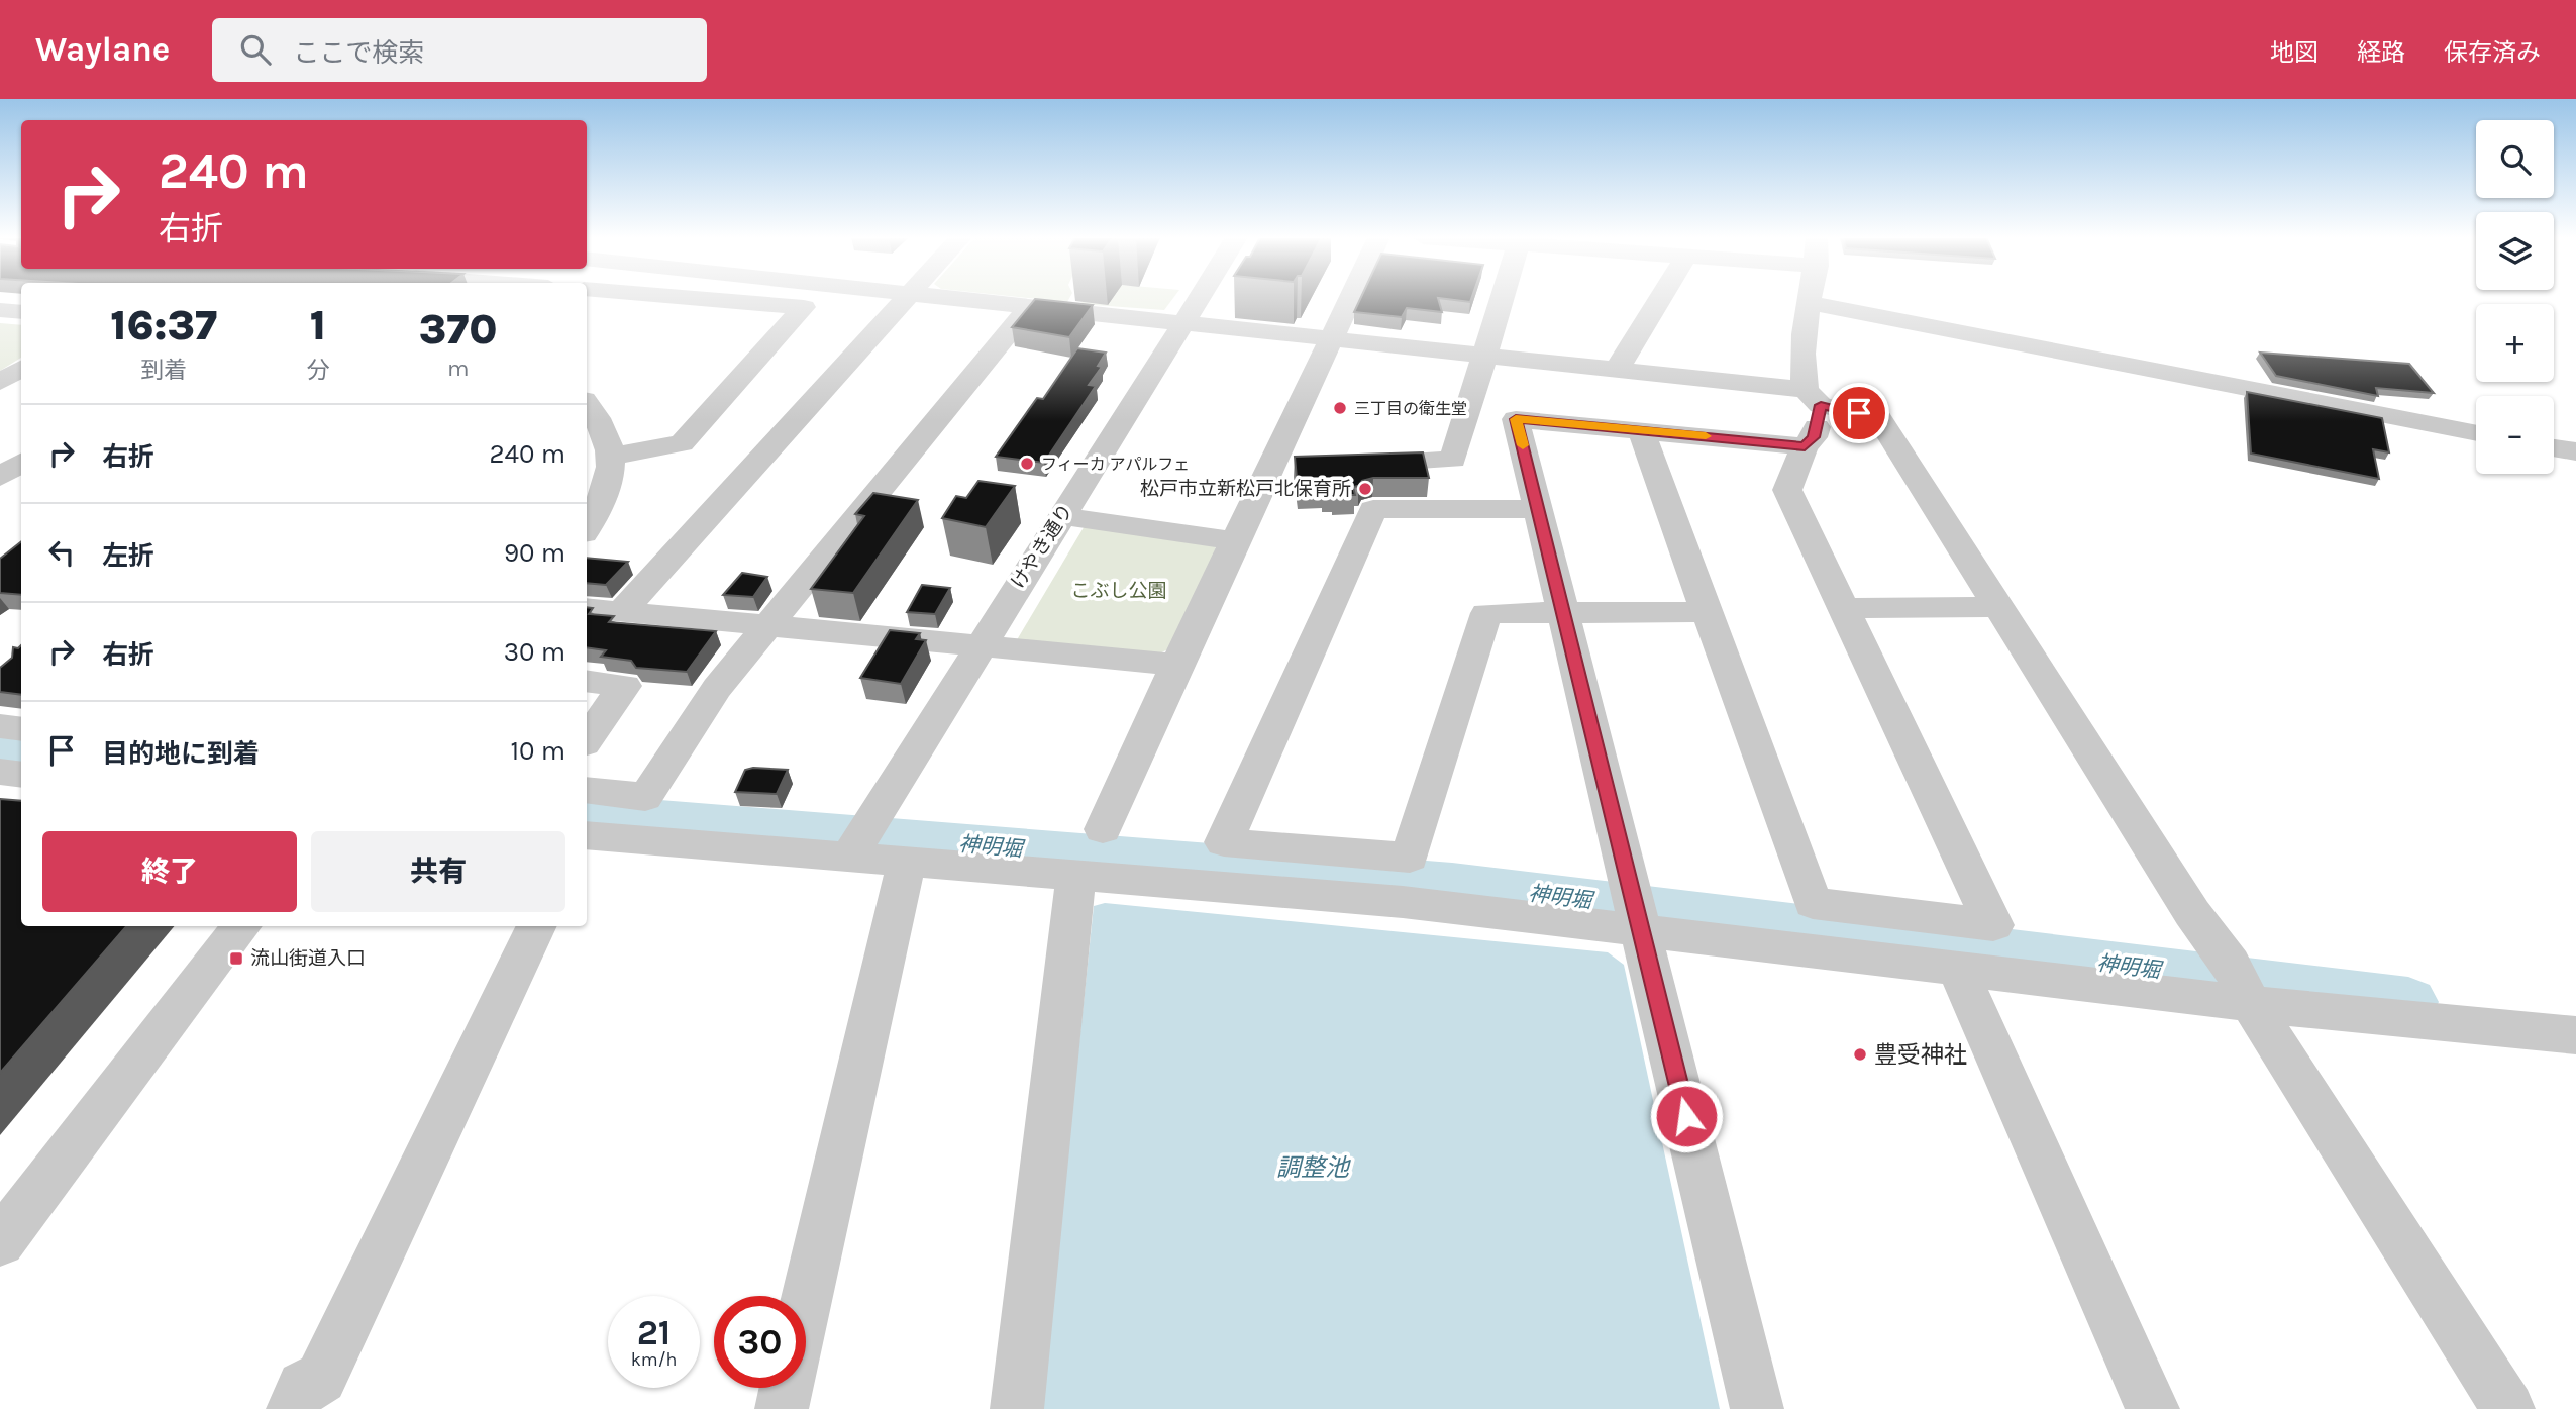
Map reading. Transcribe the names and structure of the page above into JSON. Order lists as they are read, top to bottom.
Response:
{
  "streets": {
    "street": ["けやき通り"]
  },
  "water": ["神明堀", "調整池"],
  "parks": ["こぶし公園"],
  "places": {
    "other": [
      "三丁目の衛生堂",
      "フィーカ アパルフェ",
      "松戸市立新松戸北保育所",
      "豊受神社"
    ],
    "transit": ["流山街道入口"]
  },
  "page": {
    "header": "Waylane",
    "search": "ここで検索",
    "nav": ["地図", "経路", "保存済み"],
    "map_buttons": ["+", "−"],
    "turn": ["240 m", "右折"],
    "eta": [
      "16:37",
      "到着",
      "1",
      "分",
      "370",
      "m"
    ],
    "list": [
      {
        "name": "右折",
        "value": "240 m"
      },
      {
        "name": "左折",
        "value": "90 m"
      },
      {
        "name": "右折",
        "value": "30 m"
      },
      {
        "name": "目的地に到着",
        "value": "10 m"
      }
    ],
    "buttons": ["終了", "共有"],
    "speed": "21 km/h",
    "limit": "30"
  }
}
